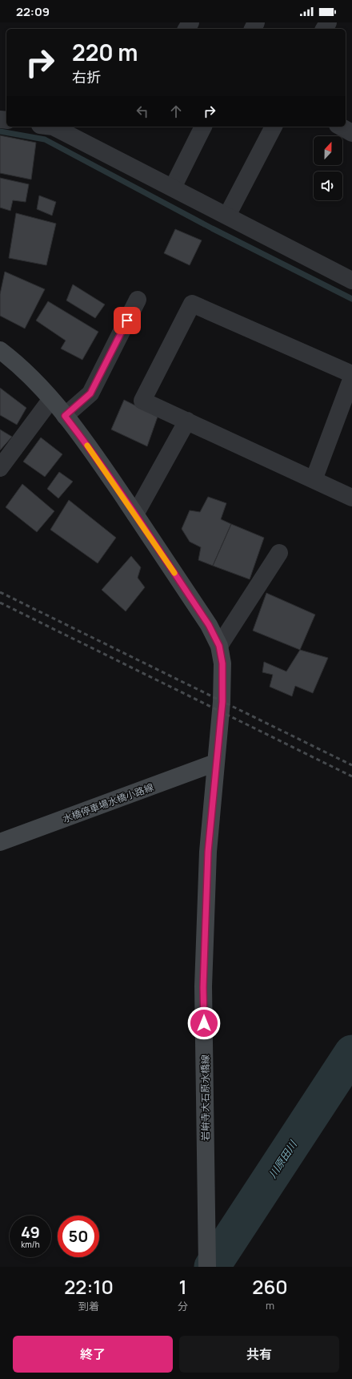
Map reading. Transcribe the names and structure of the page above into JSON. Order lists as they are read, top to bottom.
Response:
{
  "streets": {
    "main road": ["水橋停車場水橋小路線", "岩峅寺大石原水橋線"]
  },
  "crossings": [
    ["水橋停車場水橋小路線", "岩峅寺大石原水橋線"]
  ],
  "water": ["川原田川"],
  "north": "top",
  "page": {
    "status": "22:09",
    "turn": ["220 m", "右折"],
    "speed": "49 km/h",
    "limit": "50",
    "eta": [
      "22:10",
      "到着",
      "1",
      "分",
      "260",
      "m"
    ],
    "buttons": ["終了", "共有"]
  }
}
